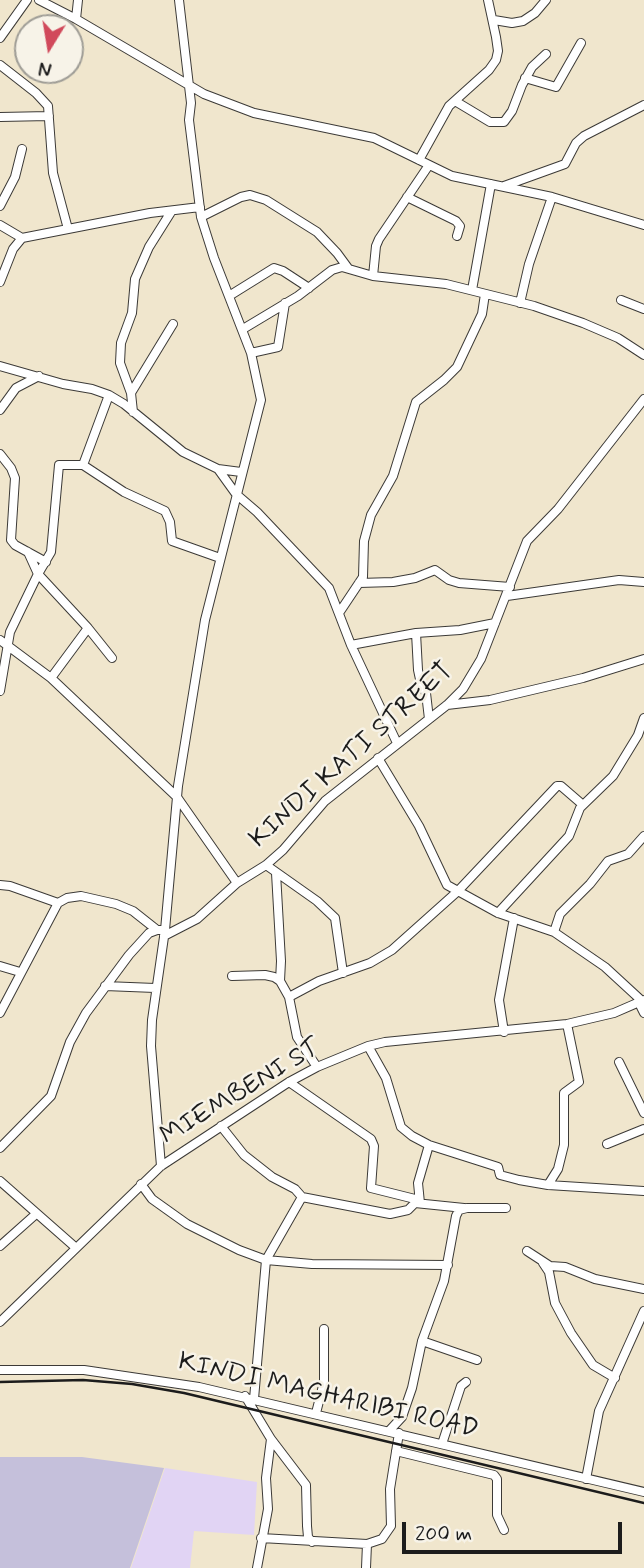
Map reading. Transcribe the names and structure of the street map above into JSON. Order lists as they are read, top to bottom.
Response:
{
  "streets": {
    "street": ["KINDI KATI STREET", "MIEMBENI ST", "KINDI MAGHARIBI ROAD"]
  },
  "scale_bar": "200 m",
  "north": "bottom"
}
